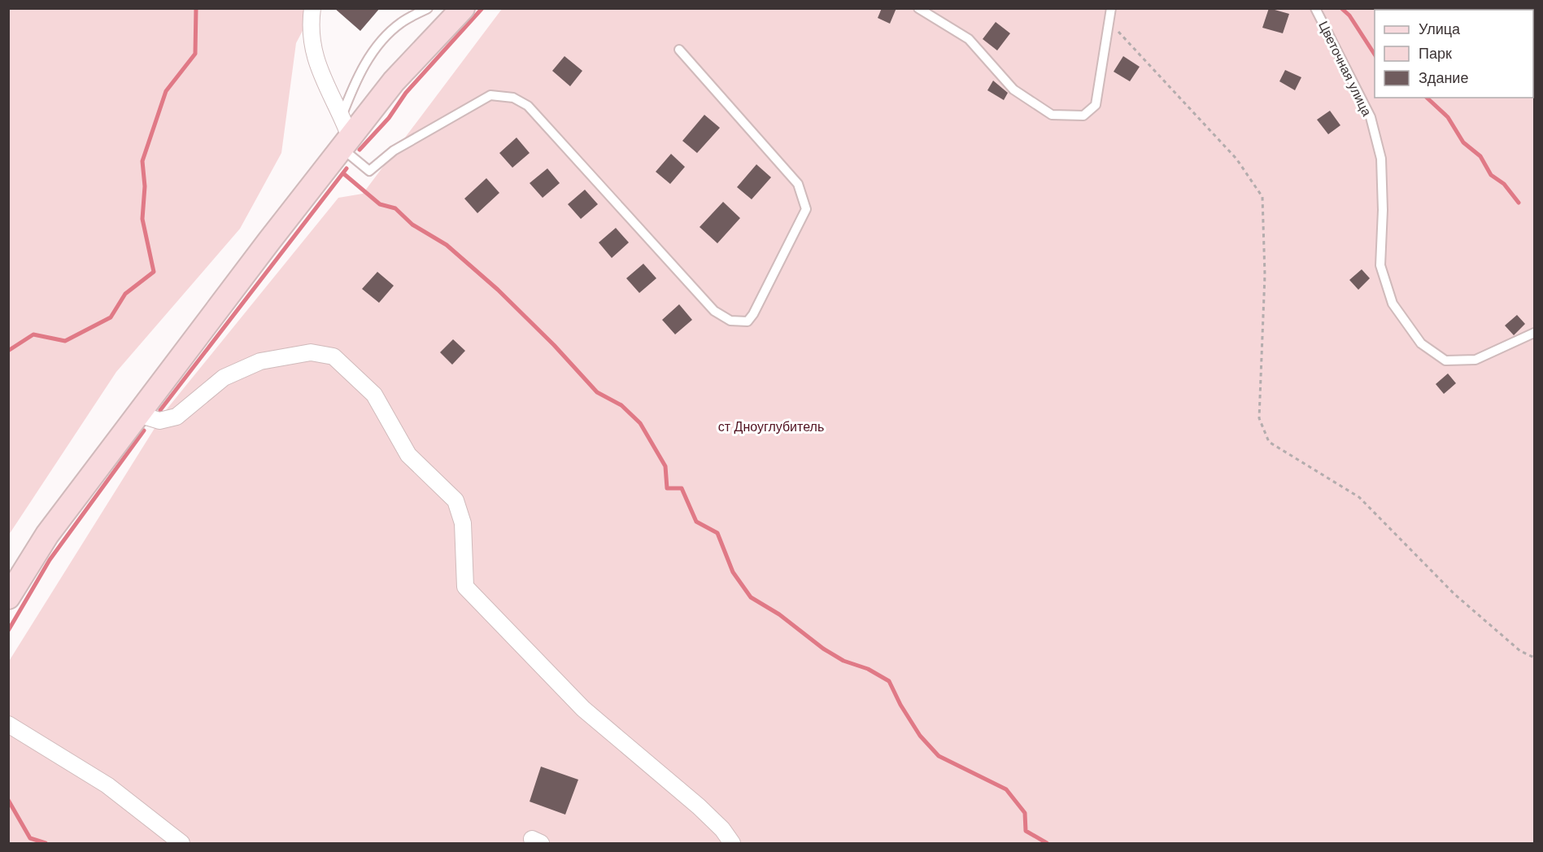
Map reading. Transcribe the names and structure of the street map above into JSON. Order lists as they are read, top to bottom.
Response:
{
  "streets": {
    "lane": ["Цветочная улица"]
  },
  "parks": ["ст Дноуглубитель"],
  "legend": ["Улица", "Парк", "Здание"]
}
